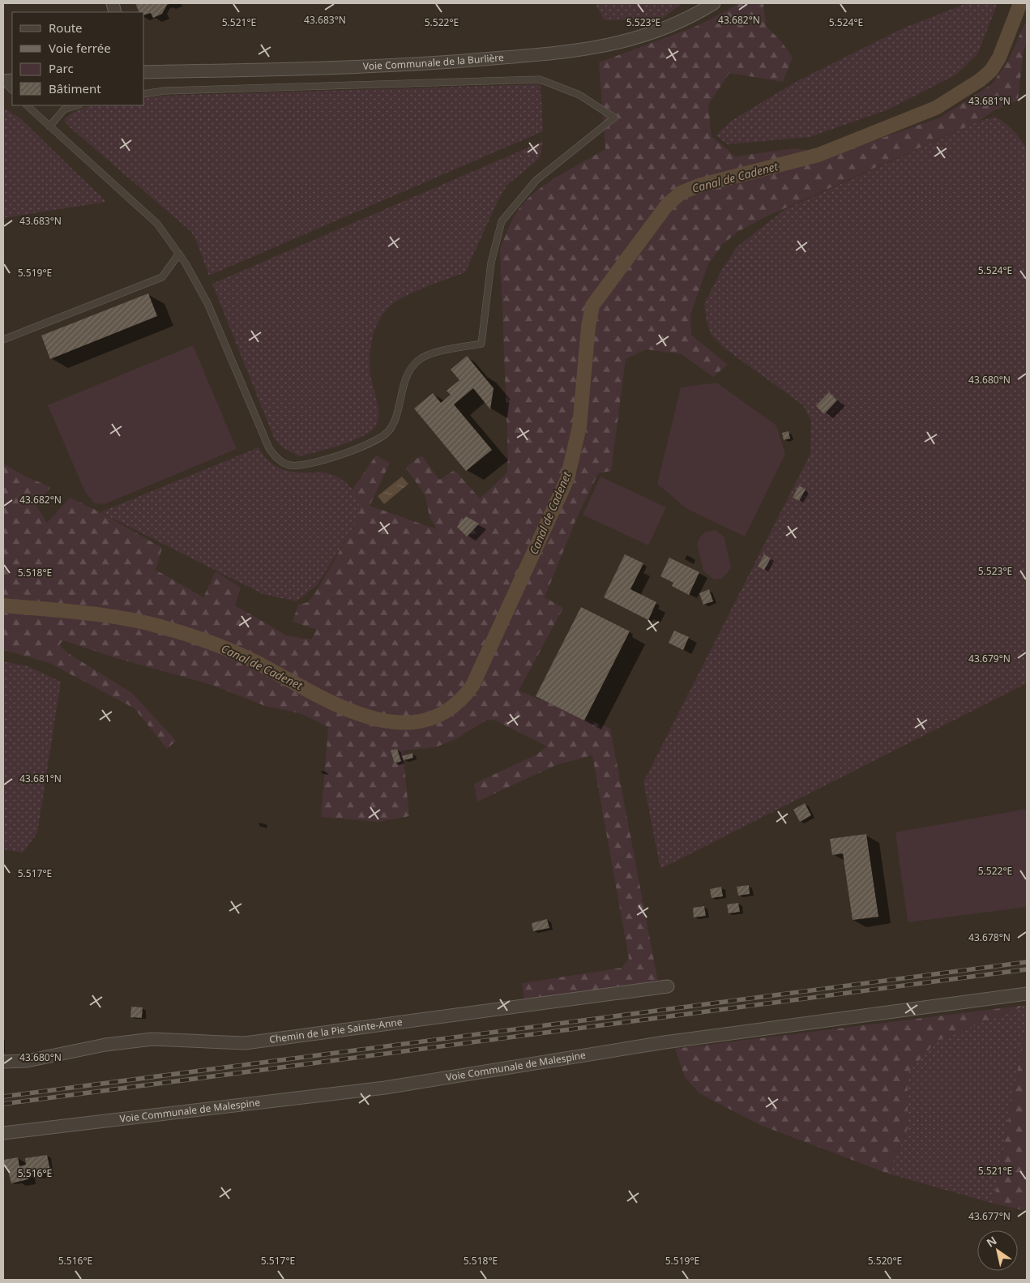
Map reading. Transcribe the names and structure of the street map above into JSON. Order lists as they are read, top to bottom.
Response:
{
  "streets": {
    "street": ["Voie Communale de la Burlière", "Chemin de la Pie Sainte-Anne", "Voie Communale de Malespine"]
  },
  "water": ["Canal de Cadenet"],
  "legend": [
    "Route",
    "Voie ferrée",
    "Parc",
    "Bâtiment"
  ],
  "north": "top left",
  "coordinates": [
    "43.683°N",
    "43.682°N",
    "5.521°E",
    "5.522°E",
    "5.523°E",
    "5.524°E",
    "43.681°N",
    "5.519°E",
    "43.680°N",
    "5.518°E",
    "43.679°N",
    "5.517°E",
    "43.678°N",
    "5.516°E",
    "43.677°N",
    "5.520°E"
  ]
}
